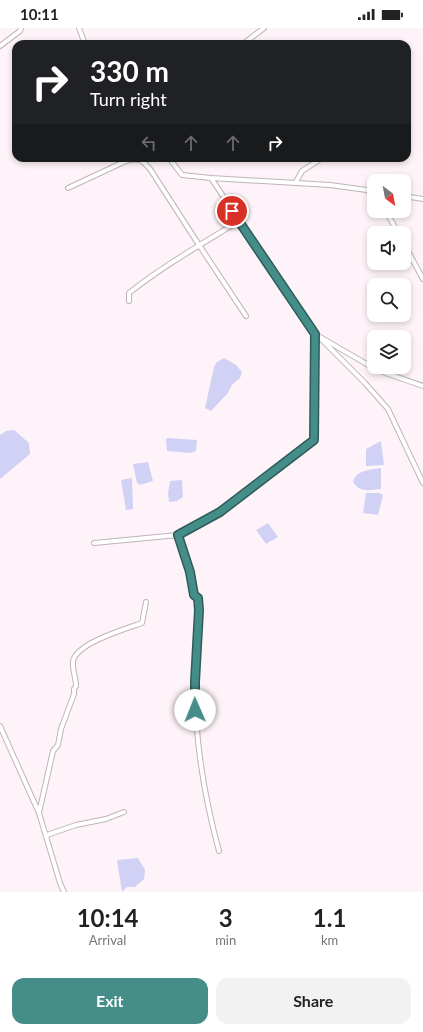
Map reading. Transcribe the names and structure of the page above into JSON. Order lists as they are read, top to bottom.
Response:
{
  "north": "bottom right",
  "page": {
    "status": "10:11",
    "turn": ["330 m", "Turn right"],
    "eta": [
      "10:14",
      "Arrival",
      "3",
      "min",
      "1.1",
      "km"
    ],
    "buttons": ["Exit", "Share"]
  }
}
